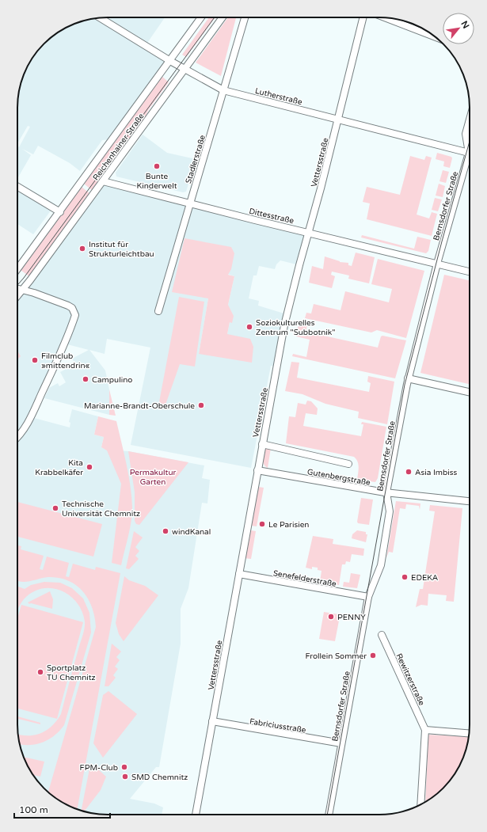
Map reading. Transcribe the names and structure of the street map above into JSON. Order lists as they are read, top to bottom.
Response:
{
  "streets": {
    "street": [
      "Lutherstraße",
      "Reichenhainer Straße",
      "Stadlerstraße",
      "Vettersstraße",
      "Bernsdorfer Straße",
      "Dittesstraße",
      "Gutenbergstraße",
      "Senefelderstraße",
      "Rewitzerstraße",
      "Fabriciusstraße"
    ]
  },
  "crossings": [
    ["Lutherstraße", "Reichenhainer Straße"],
    ["Lutherstraße", "Stadlerstraße"],
    ["Lutherstraße", "Vettersstraße"],
    ["Reichenhainer Straße", "Dittesstraße"],
    ["Stadlerstraße", "Dittesstraße"],
    ["Vettersstraße", "Dittesstraße"],
    ["Vettersstraße", "Gutenbergstraße"],
    ["Vettersstraße", "Senefelderstraße"],
    ["Vettersstraße", "Fabriciusstraße"],
    ["Bernsdorfer Straße", "Dittesstraße"],
    ["Bernsdorfer Straße", "Gutenbergstraße"],
    ["Bernsdorfer Straße", "Senefelderstraße"],
    ["Bernsdorfer Straße", "Fabriciusstraße"]
  ],
  "parks": ["Permakultur Garten"],
  "places": [
    "Bunte Kinderwelt",
    "Institut für Strukturleichtbau",
    "Soziokulturelles Zentrum \"Subbotnik\"",
    "Filmclub »mittendrin«",
    "Campulino",
    "Marianne-Brandt-Oberschule",
    "Kita Krabbelkäfer",
    "Asia Imbiss",
    "Technische Universität Chemnitz",
    "Le Parisien",
    "windKanal",
    "EDEKA",
    "PENNY",
    "Frollein Sommer",
    "Sportplatz TU Chemnitz",
    "FPM-Club",
    "SMD Chemnitz"
  ],
  "scale_bar": "100 m",
  "north": "top right"
}
